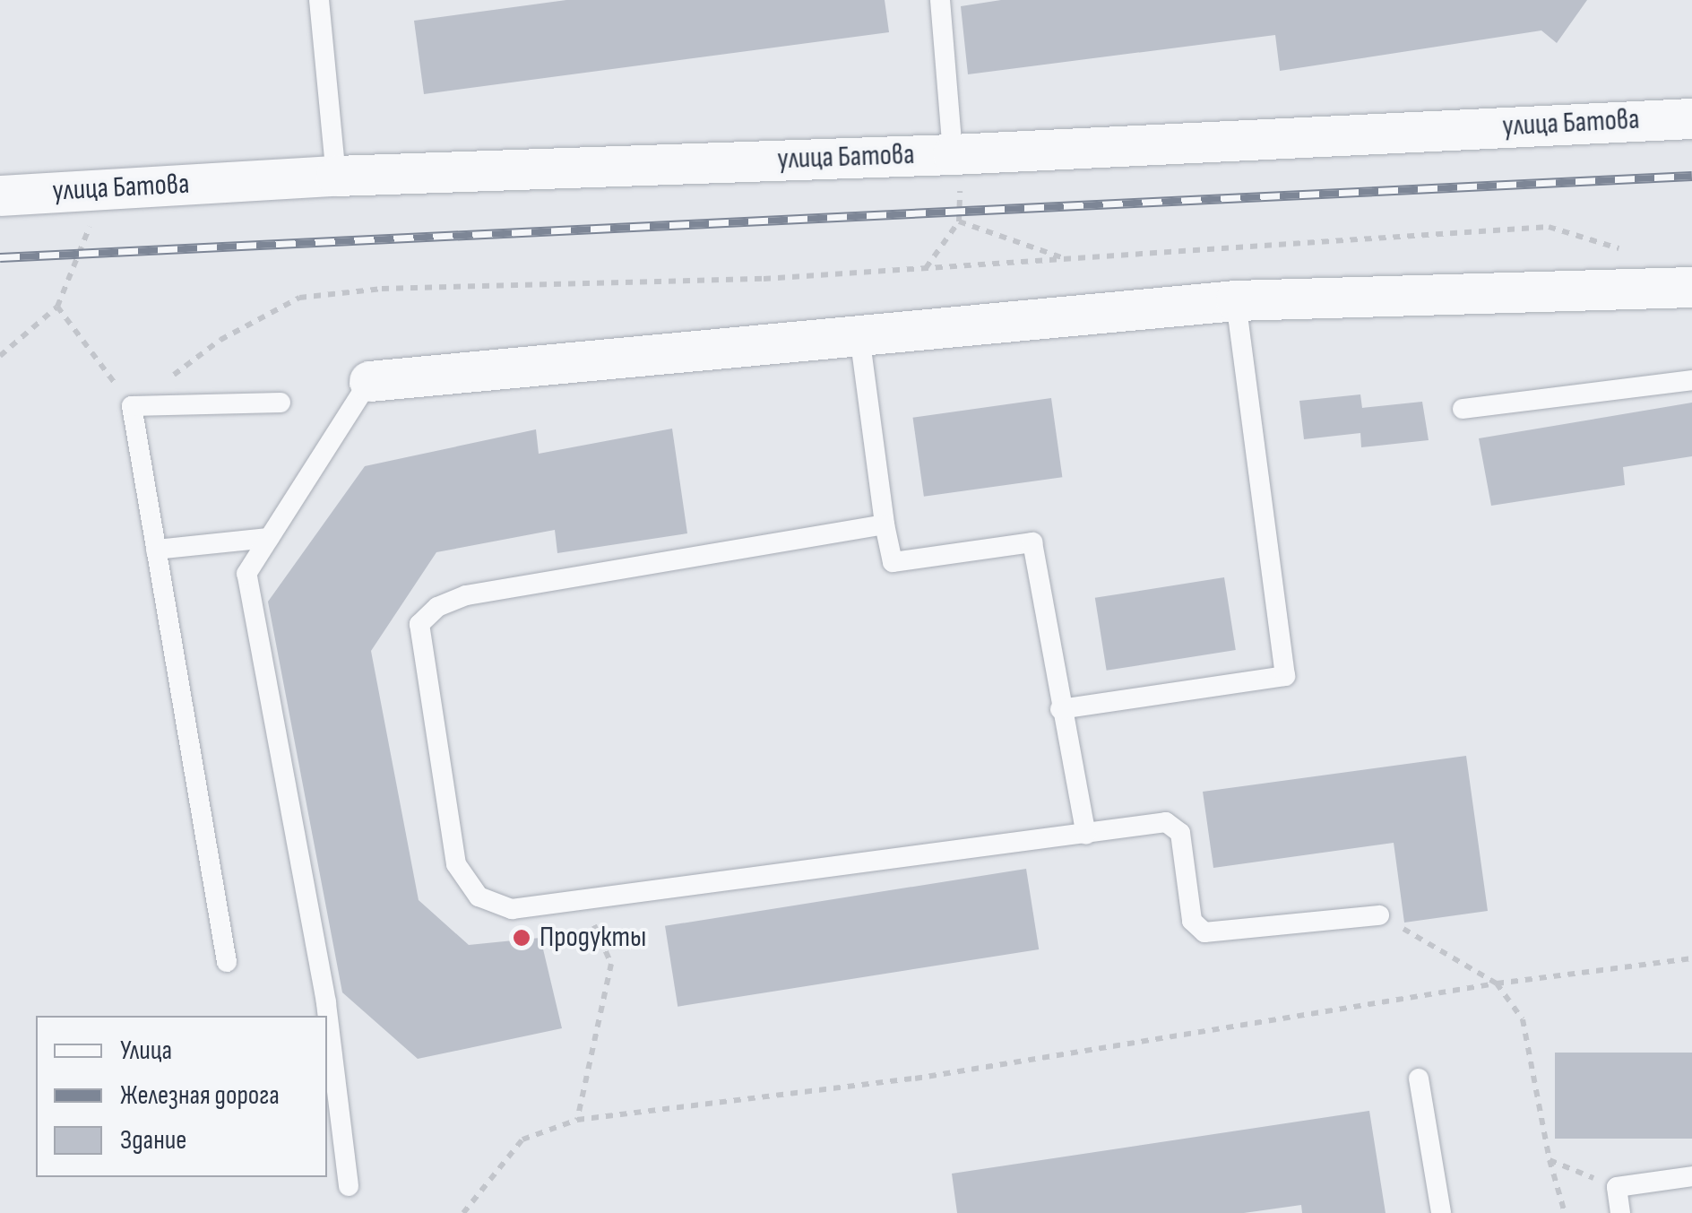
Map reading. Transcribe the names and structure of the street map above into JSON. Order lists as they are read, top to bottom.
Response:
{
  "streets": {
    "street": ["улица Батова"]
  },
  "places": ["Продукты"],
  "legend": ["Улица", "Железная дорога", "Здание"]
}
